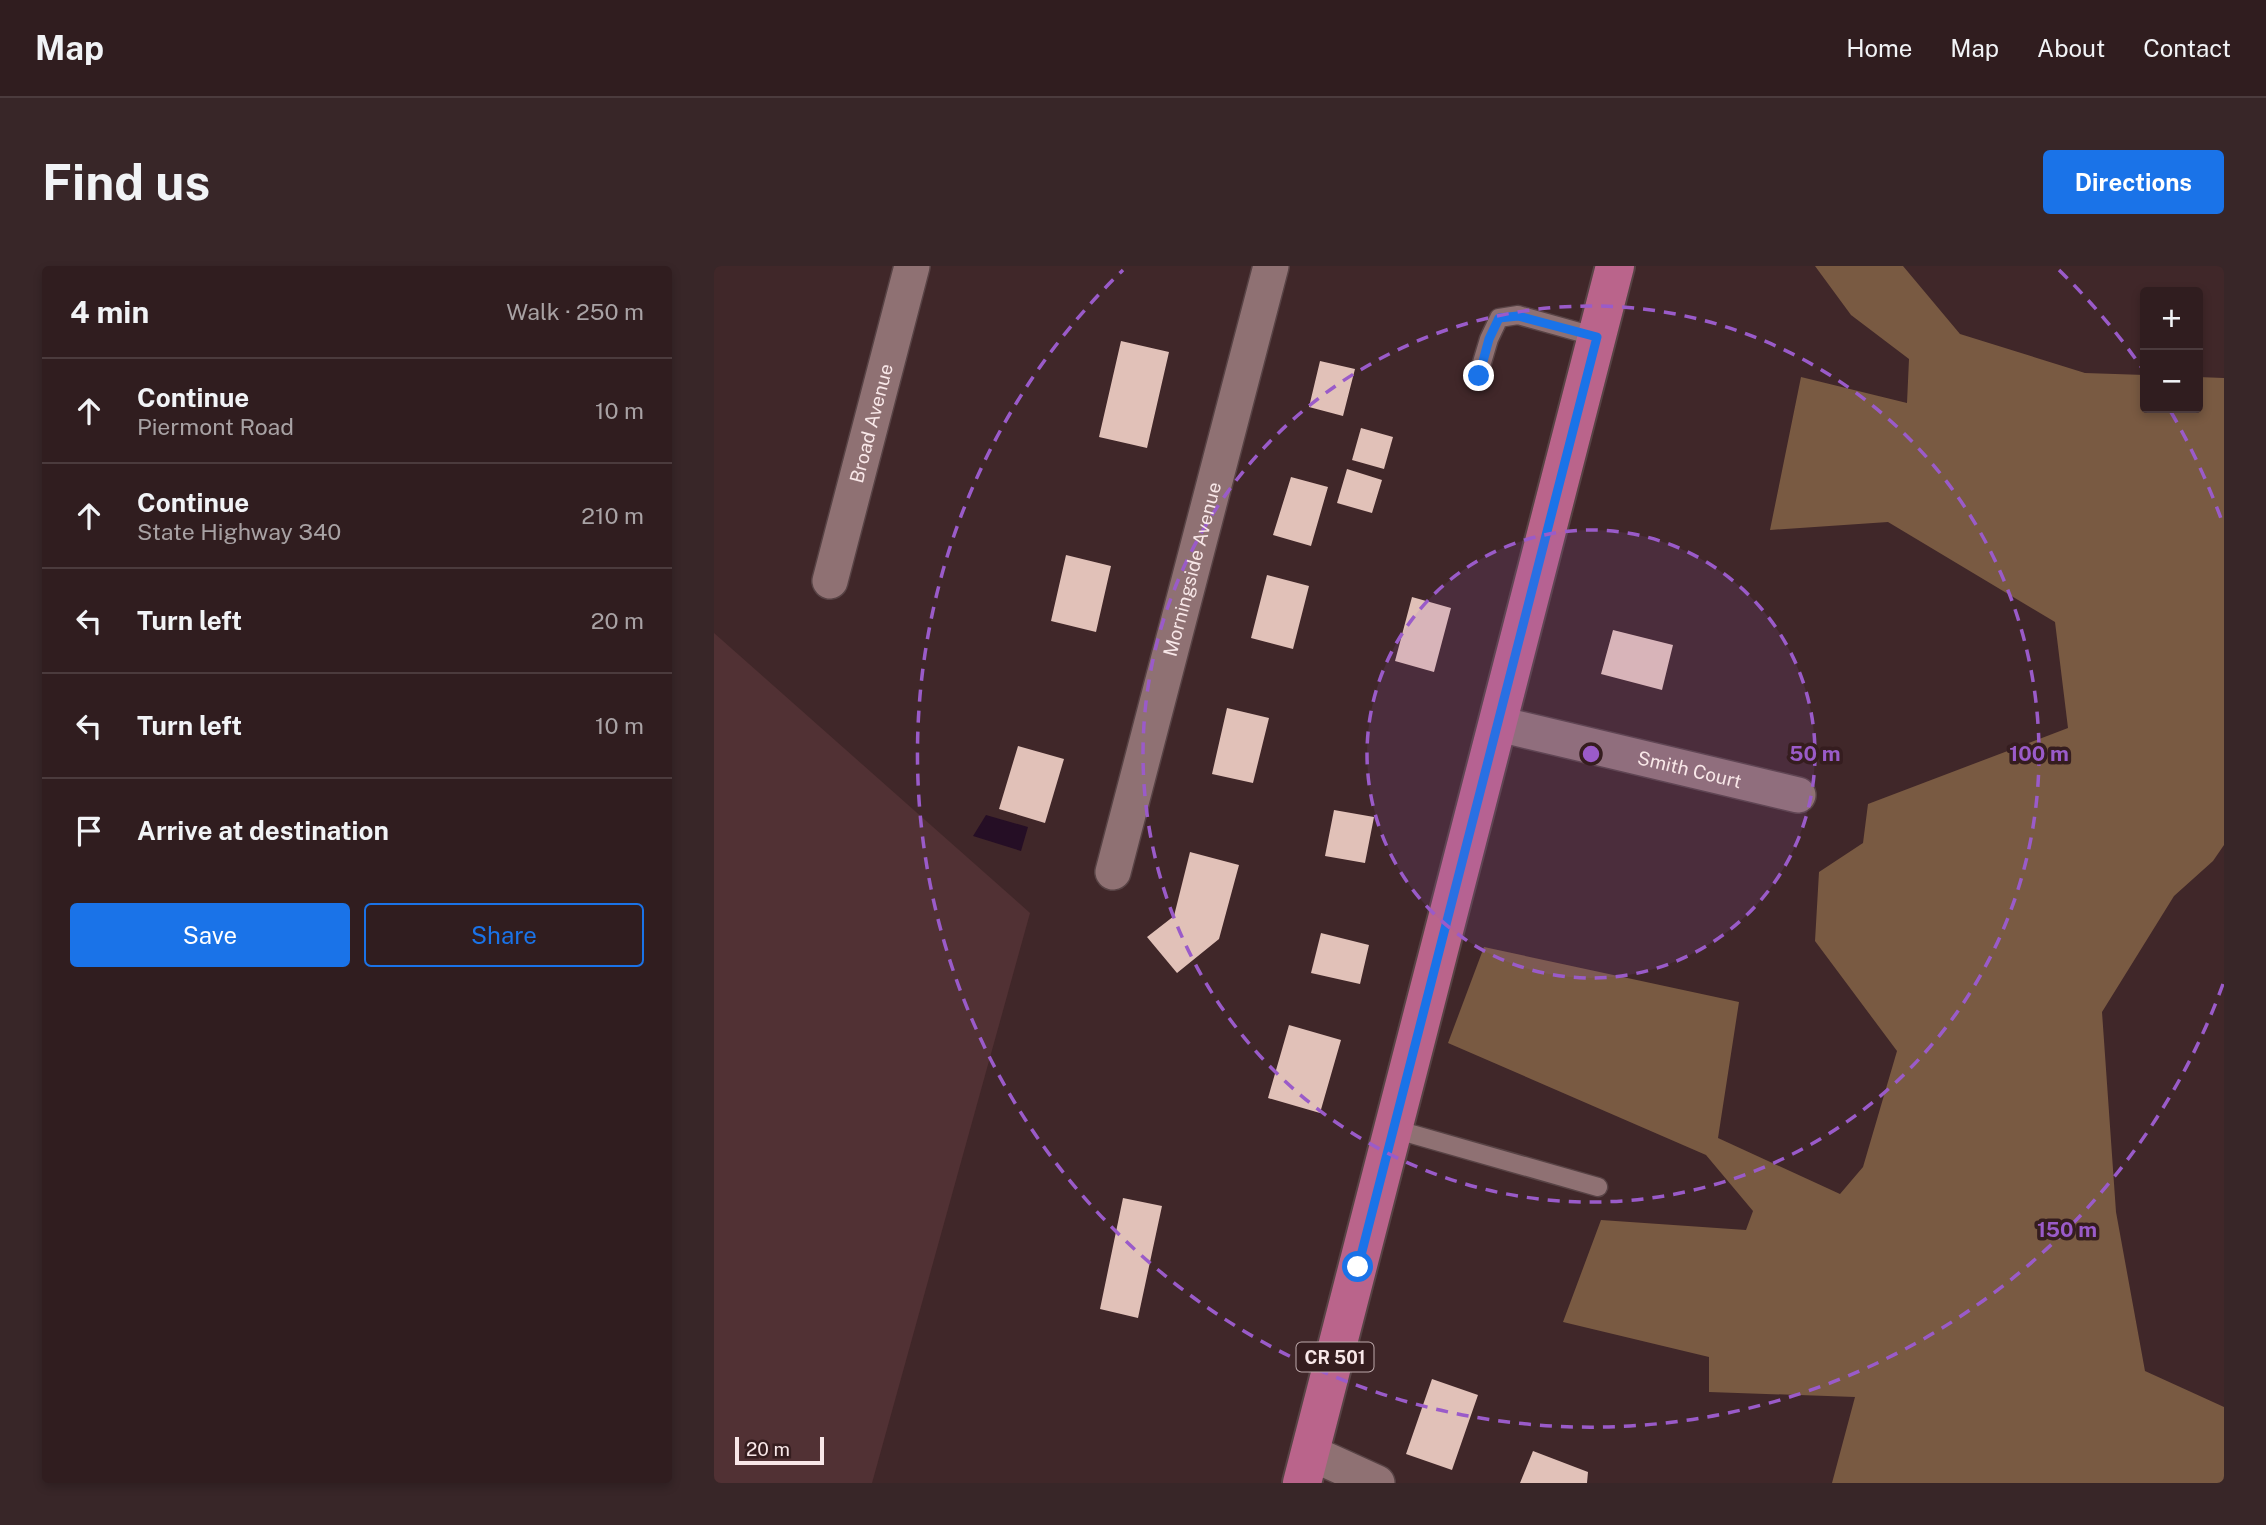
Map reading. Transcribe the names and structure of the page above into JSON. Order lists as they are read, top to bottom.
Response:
{
  "streets": {
    "main road": ["CR 501"],
    "street": ["Broad Avenue", "Morningside Avenue", "Smith Court"]
  },
  "scale_bar": "20 m",
  "page": {
    "header": "Map",
    "nav": [
      "Home",
      "Map",
      "About",
      "Contact"
    ],
    "buttons": [
      "Directions",
      ["Save", "Share"]
    ],
    "title": "Find us",
    "heading": ["4 min", "Walk · 250 m"],
    "map_buttons": ["+", "−"],
    "list": [
      ["Continue", "Piermont Road", "10 m"],
      ["Continue", "State Highway 340", "210 m"],
      ["Turn left", "20 m"],
      ["Turn left", "10 m"],
      "Arrive at destination"
    ],
    "scale": "20 m"
  },
  "rings": ["50 m", "100 m", "150 m"]
}
